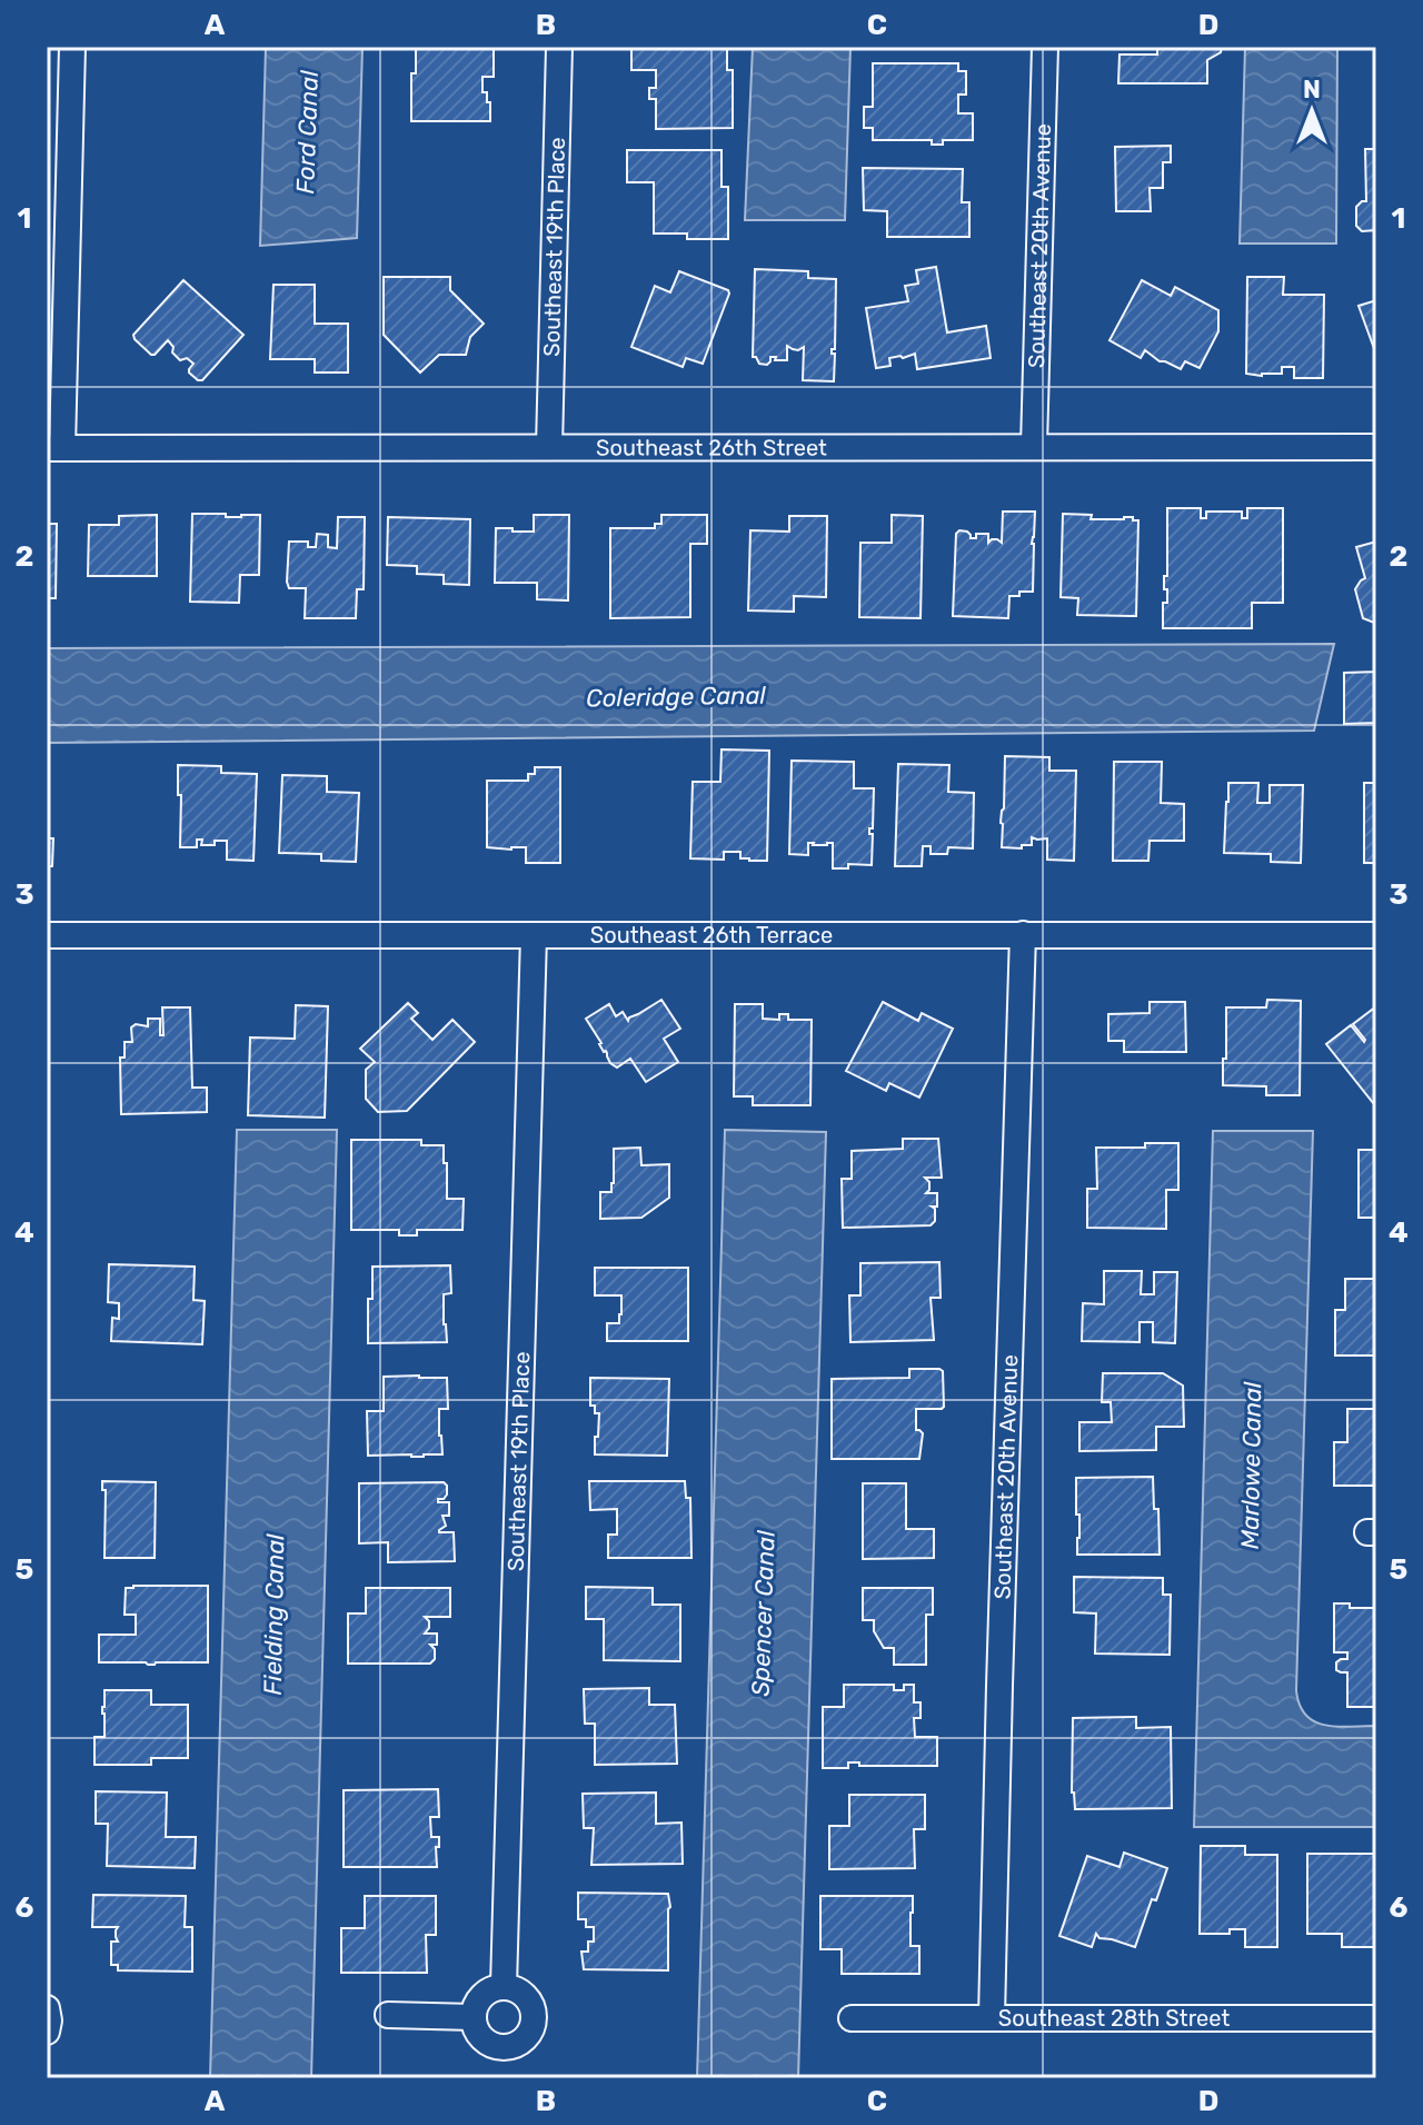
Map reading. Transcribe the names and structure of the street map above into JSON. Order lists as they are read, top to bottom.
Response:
{
  "streets": {
    "street": [
      "Southeast 19th Place",
      "Southeast 20th Avenue",
      "Southeast 26th Street",
      "Southeast 26th Terrace",
      "Southeast 28th Street"
    ]
  },
  "crossings": [
    ["Southeast 19th Place", "Southeast 26th Street"],
    ["Southeast 19th Place", "Southeast 26th Terrace"],
    ["Southeast 20th Avenue", "Southeast 26th Street"],
    ["Southeast 20th Avenue", "Southeast 26th Terrace"],
    ["Southeast 20th Avenue", "Southeast 28th Street"]
  ],
  "water": [
    "Ford Canal",
    "Coleridge Canal",
    "Marlowe Canal",
    "Spencer Canal",
    "Fielding Canal"
  ],
  "north": "top",
  "grid": {
    "columns": [
      "A",
      "B",
      "C",
      "D"
    ],
    "rows": [
      "1",
      "2",
      "3",
      "4",
      "5",
      "6"
    ]
  }
}
